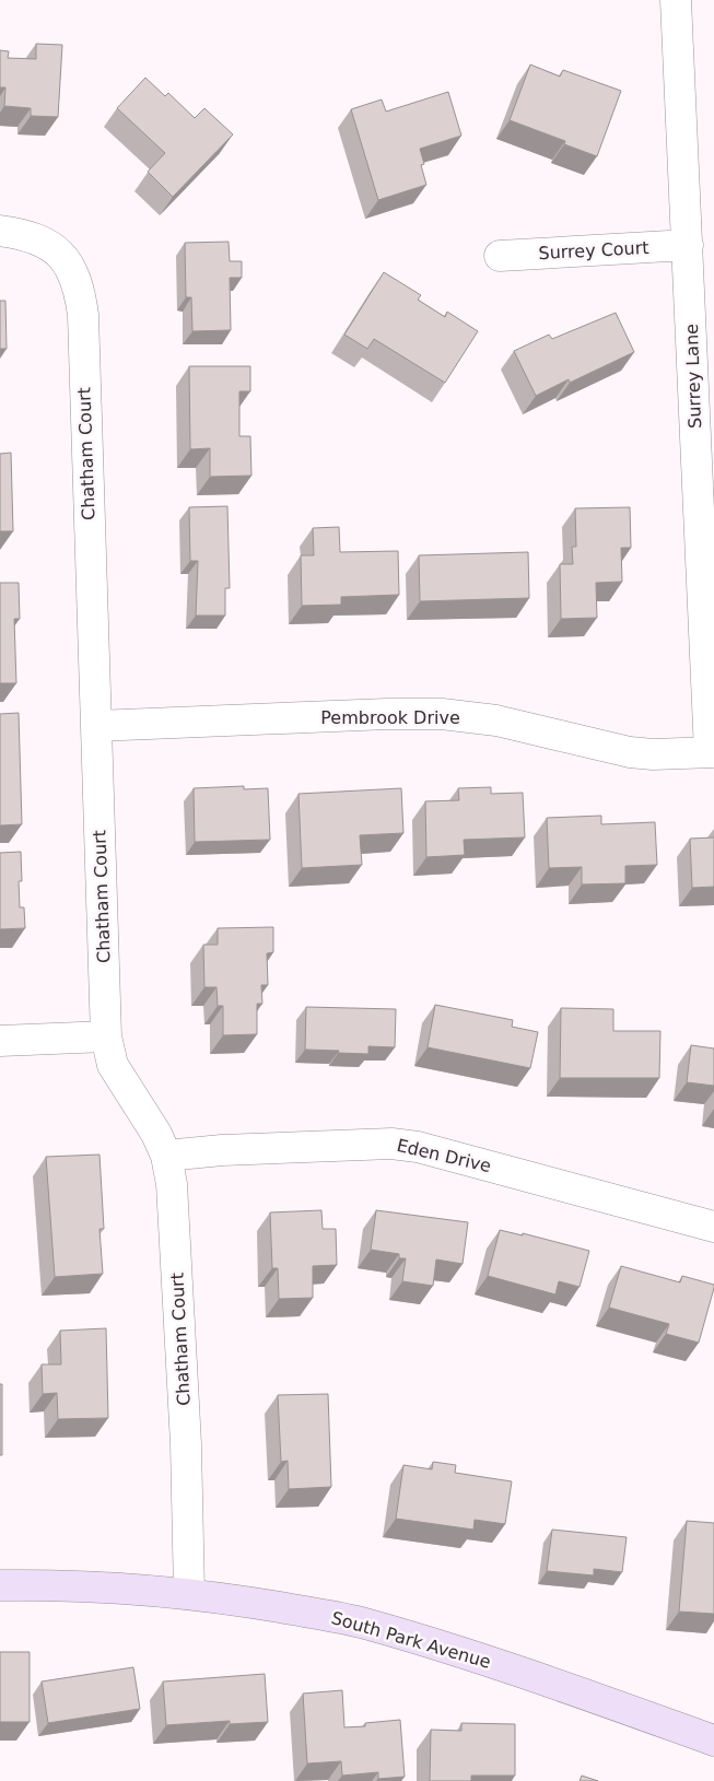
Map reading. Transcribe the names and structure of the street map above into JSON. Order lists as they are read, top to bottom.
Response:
{
  "streets": {
    "main road": ["South Park Avenue"],
    "street": [
      "Surrey Court",
      "Surrey Lane",
      "Chatham Court",
      "Pembrook Drive",
      "Eden Drive"
    ]
  },
  "crossings": [
    ["Surrey Court", "Surrey Lane"],
    ["Surrey Lane", "Pembrook Drive"],
    ["Chatham Court", "Pembrook Drive"],
    ["Chatham Court", "Eden Drive"],
    ["Chatham Court", "South Park Avenue"]
  ]
}
